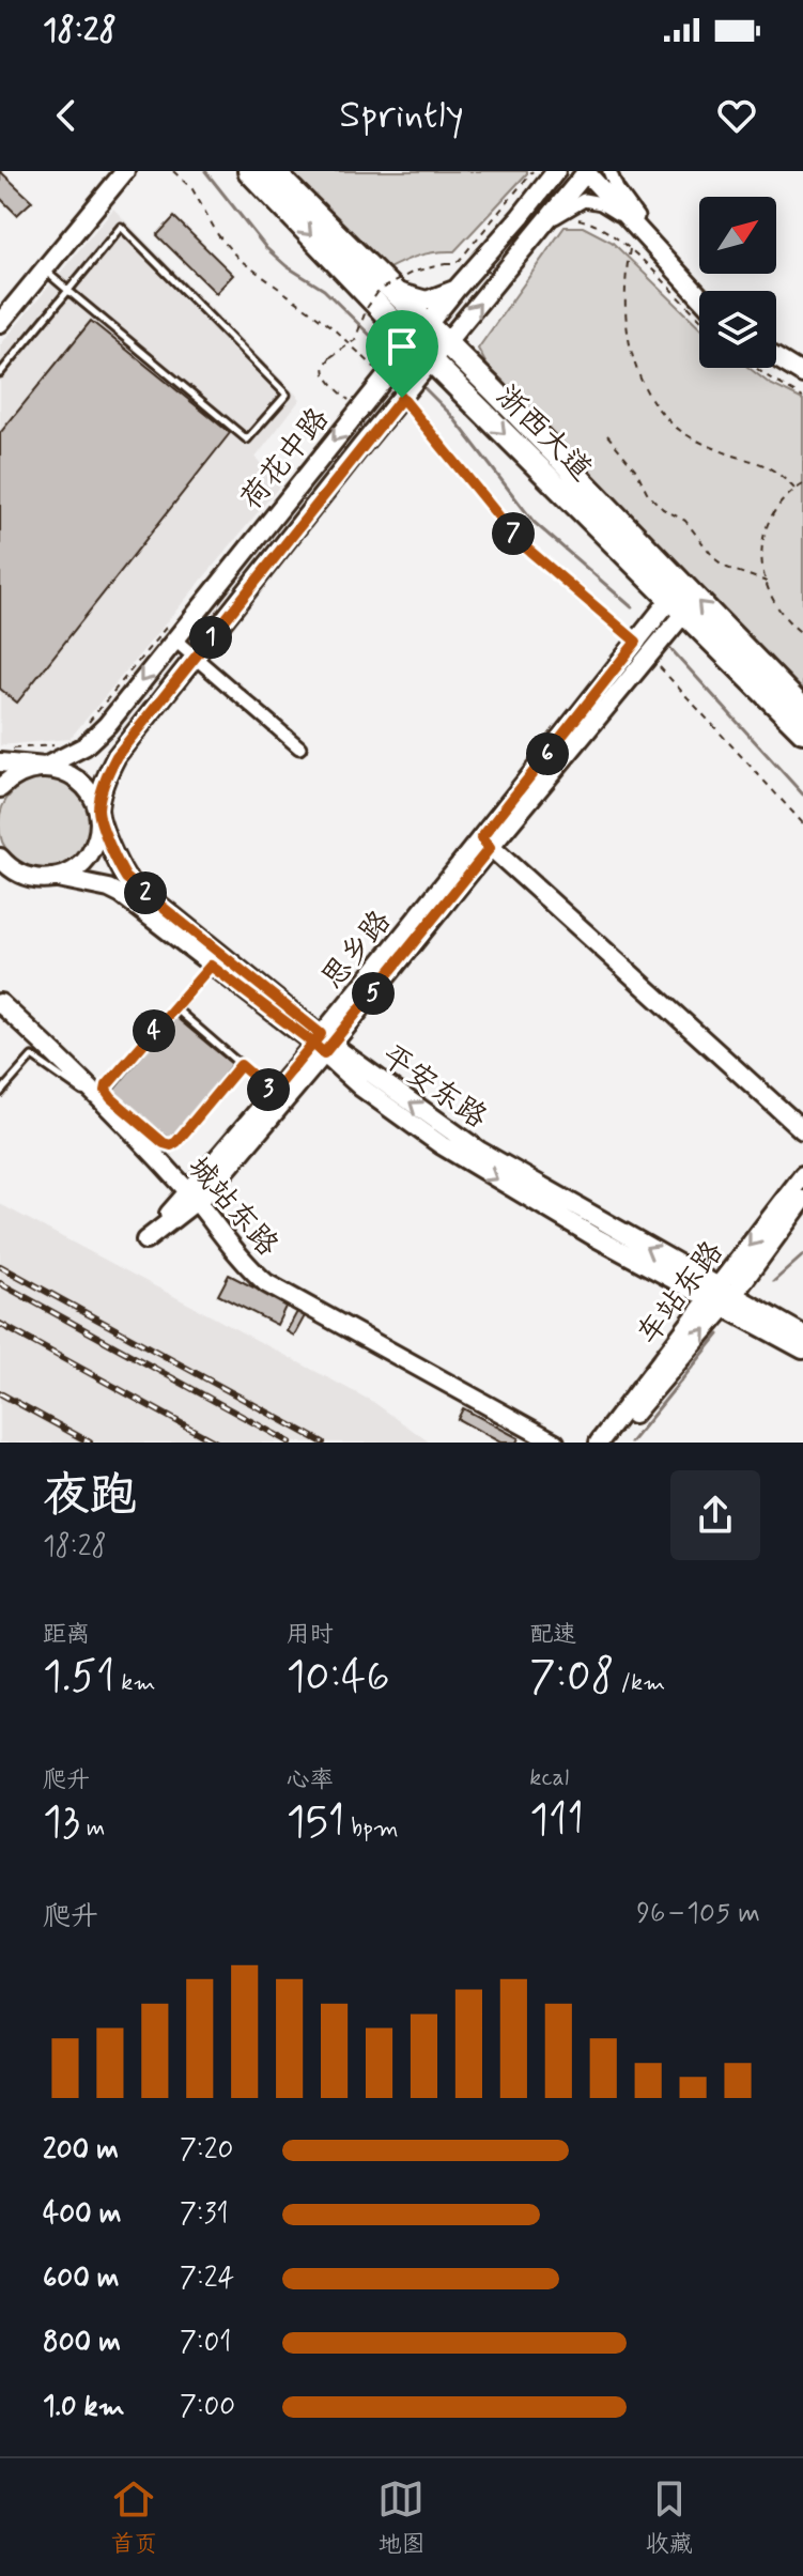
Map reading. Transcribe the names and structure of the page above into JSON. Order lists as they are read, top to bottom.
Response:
{
  "streets": {
    "highway": ["浙西大道"],
    "main road": [
      "荷花中路",
      "思乡路",
      "平安东路",
      "城站东路",
      "车站东路"
    ]
  },
  "crossings": [
    ["浙西大道", "荷花中路"],
    ["浙西大道", "思乡路"],
    ["荷花中路", "平安东路"],
    ["思乡路", "平安东路"],
    ["思乡路", "城站东路"],
    ["平安东路", "车站东路"]
  ],
  "north": "top right",
  "page": {
    "status": "18:28",
    "header": "Sprintly",
    "pins": [
      "7",
      "1",
      "6",
      "2",
      "5",
      "4",
      "3"
    ],
    "heading": ["夜跑", "18:28"],
    "stats": [
      ["距离", "1.51 km"],
      ["用时", "10:46"],
      ["配速", "7:08 /km"],
      ["爬升", "13 m"],
      ["心率", "151 bpm"],
      ["kcal", "111"]
    ],
    "chart": ["爬升", "96–105 m"],
    "list": [
      {
        "name": "200 m",
        "note": "7:20"
      },
      {
        "name": "400 m",
        "note": "7:31"
      },
      {
        "name": "600 m",
        "note": "7:24"
      },
      {
        "name": "800 m",
        "note": "7:01"
      },
      {
        "name": "1.0 km",
        "note": "7:00"
      }
    ],
    "tabs": ["首页", "地图", "收藏"]
  }
}
